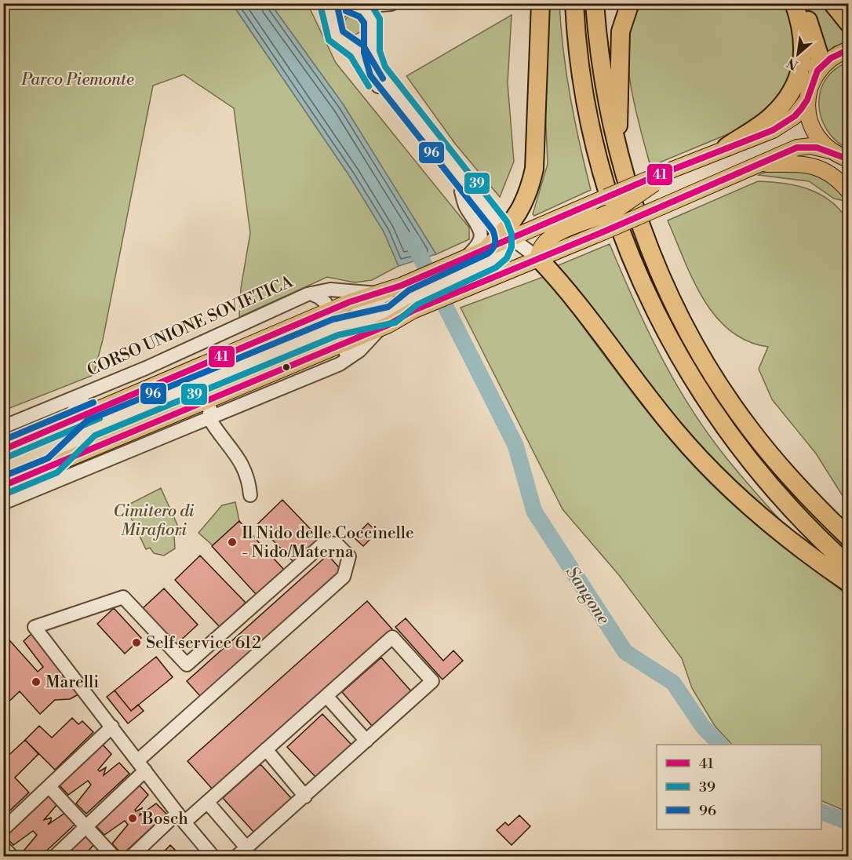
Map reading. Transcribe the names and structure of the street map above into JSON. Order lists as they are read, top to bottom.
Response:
{
  "streets": {
    "main road": ["CORSO UNIONE SOVIETICA"]
  },
  "water": ["Sangone"],
  "parks": ["Parco Piemonte", "Cimitero di Mirafiori"],
  "places": [
    "Il Nido delle Coccinelle - Nido/Materna",
    "Self service 612",
    "Marelli",
    "Bosch"
  ],
  "lines": ["transit line 39", "transit line 96", "transit line 41"],
  "legend": ["41", "39", "96"],
  "north": "bottom left"
}
